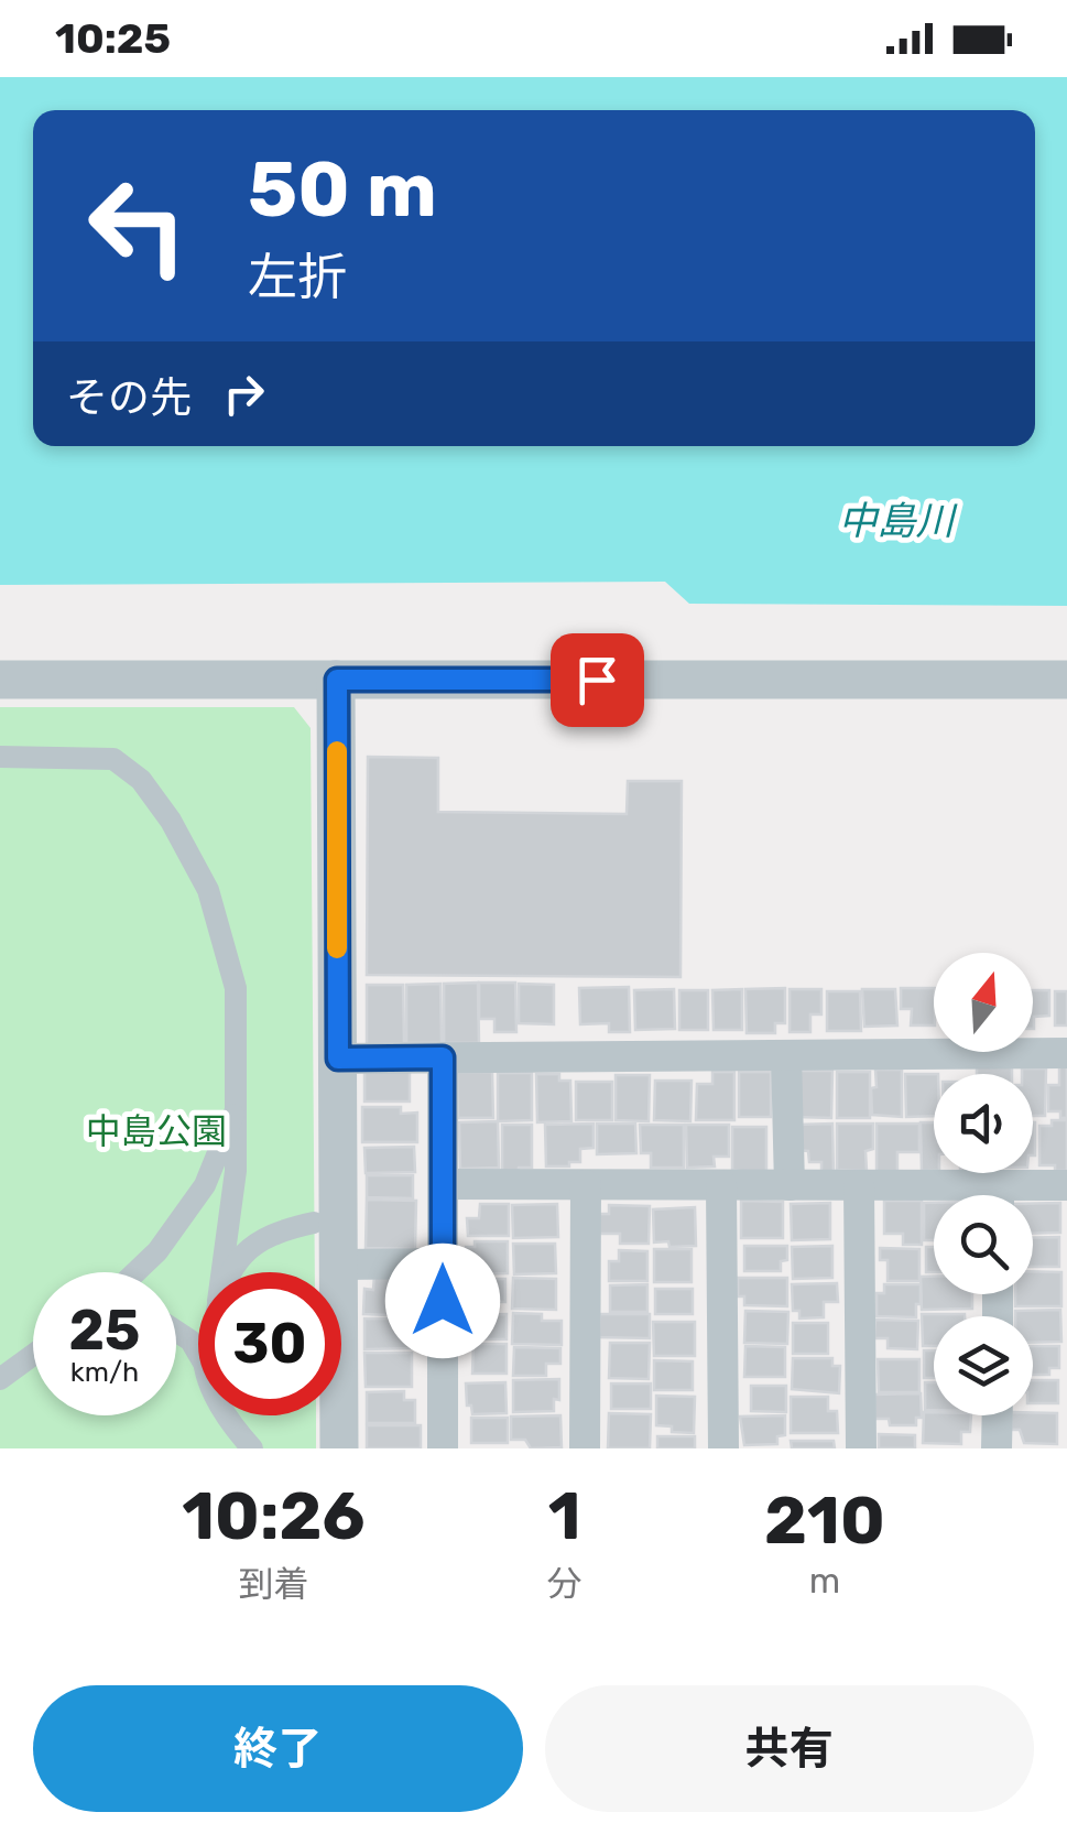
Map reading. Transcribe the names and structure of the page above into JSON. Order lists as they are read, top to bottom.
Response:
{
  "water": ["中島川"],
  "parks": ["中島公園"],
  "north": "top",
  "page": {
    "status": "10:25",
    "turn": ["50 m", "左折"],
    "then": "その先",
    "speed": "25 km/h",
    "limit": "30",
    "eta": [
      "10:26",
      "到着",
      "1",
      "分",
      "210",
      "m"
    ],
    "buttons": ["終了", "共有"]
  }
}
